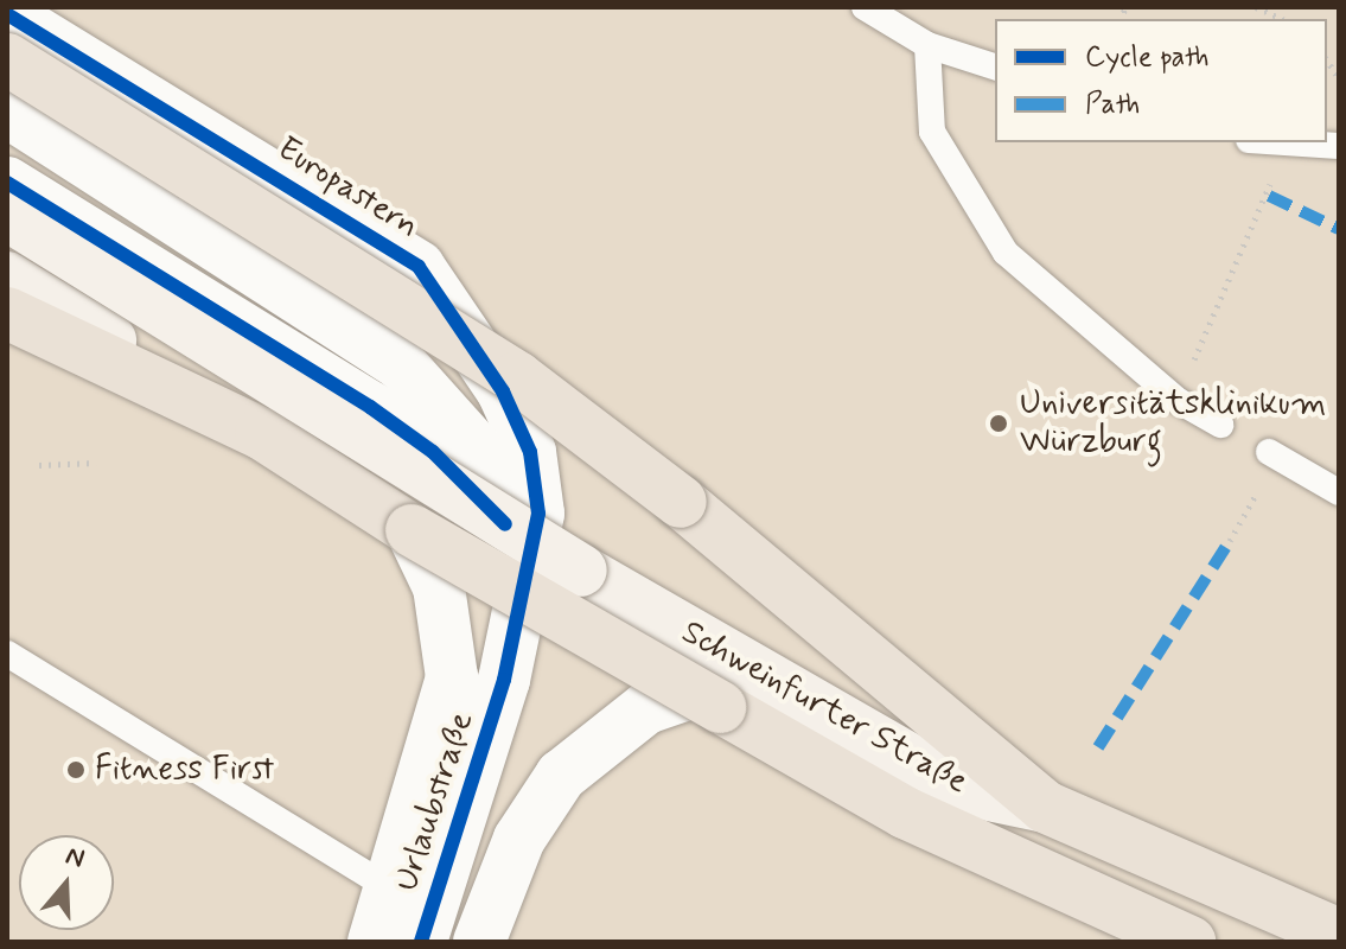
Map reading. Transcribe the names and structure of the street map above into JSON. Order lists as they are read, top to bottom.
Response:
{
  "streets": {
    "main road": ["Europastern", "Schweinfurter Straße"],
    "street": ["Urlaubstraße"]
  },
  "crossings": [
    ["Europastern", "Schweinfurter Straße"],
    ["Europastern", "Urlaubstraße"]
  ],
  "places": ["Universitätsklinikum Würzburg", "Fitness First"],
  "legend": ["Cycle path", "Path"],
  "north": "top"
}
